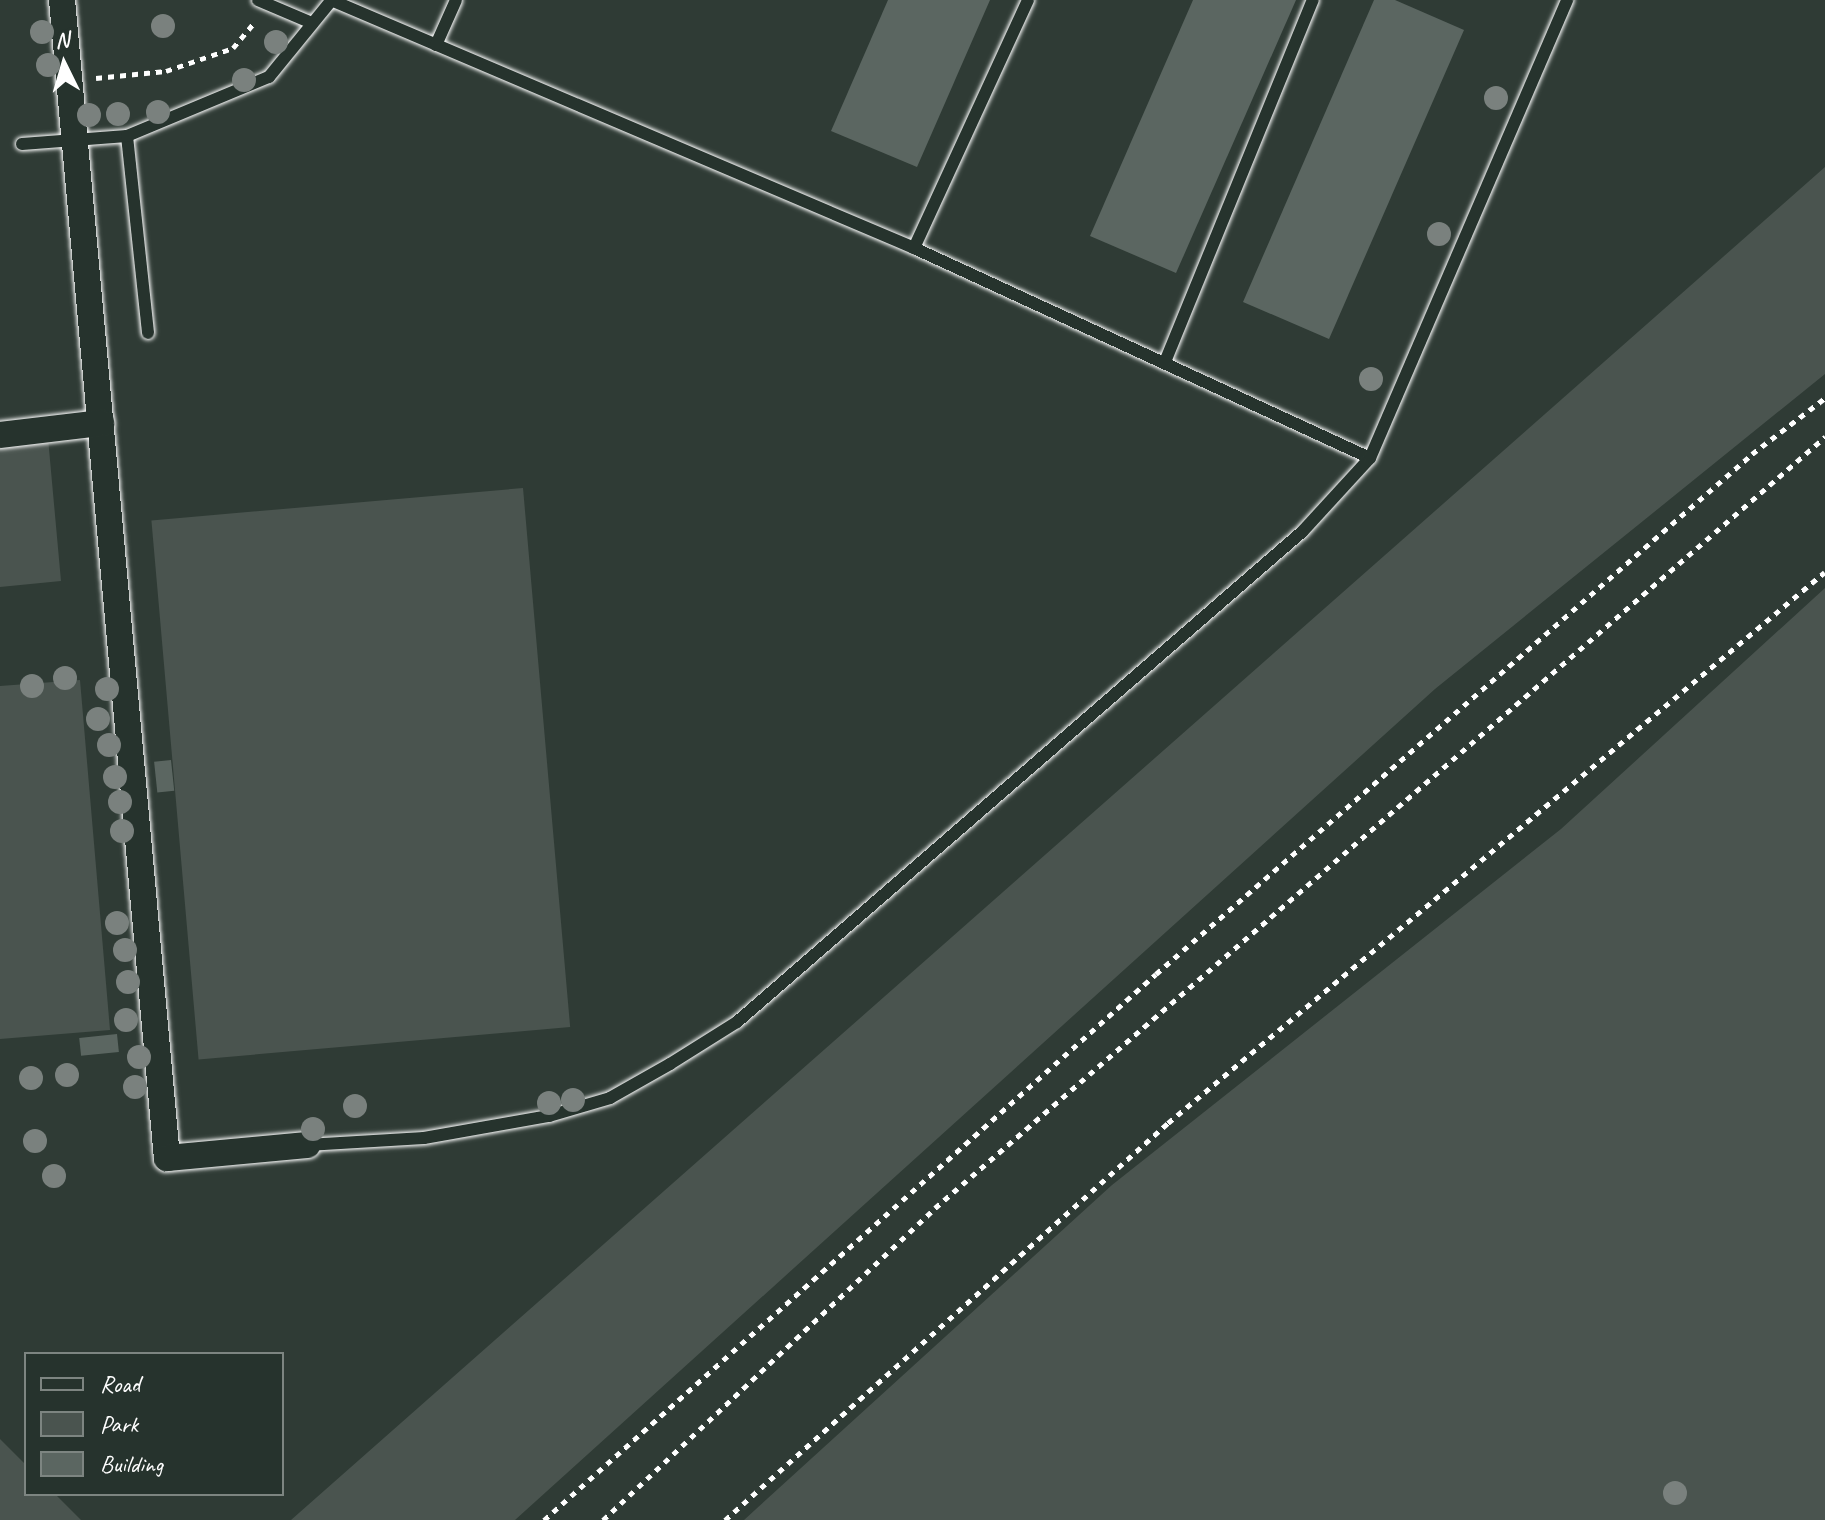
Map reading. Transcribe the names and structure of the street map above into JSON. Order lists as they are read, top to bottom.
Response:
{
  "legend": ["Road", "Park", "Building"],
  "north": "top"
}
